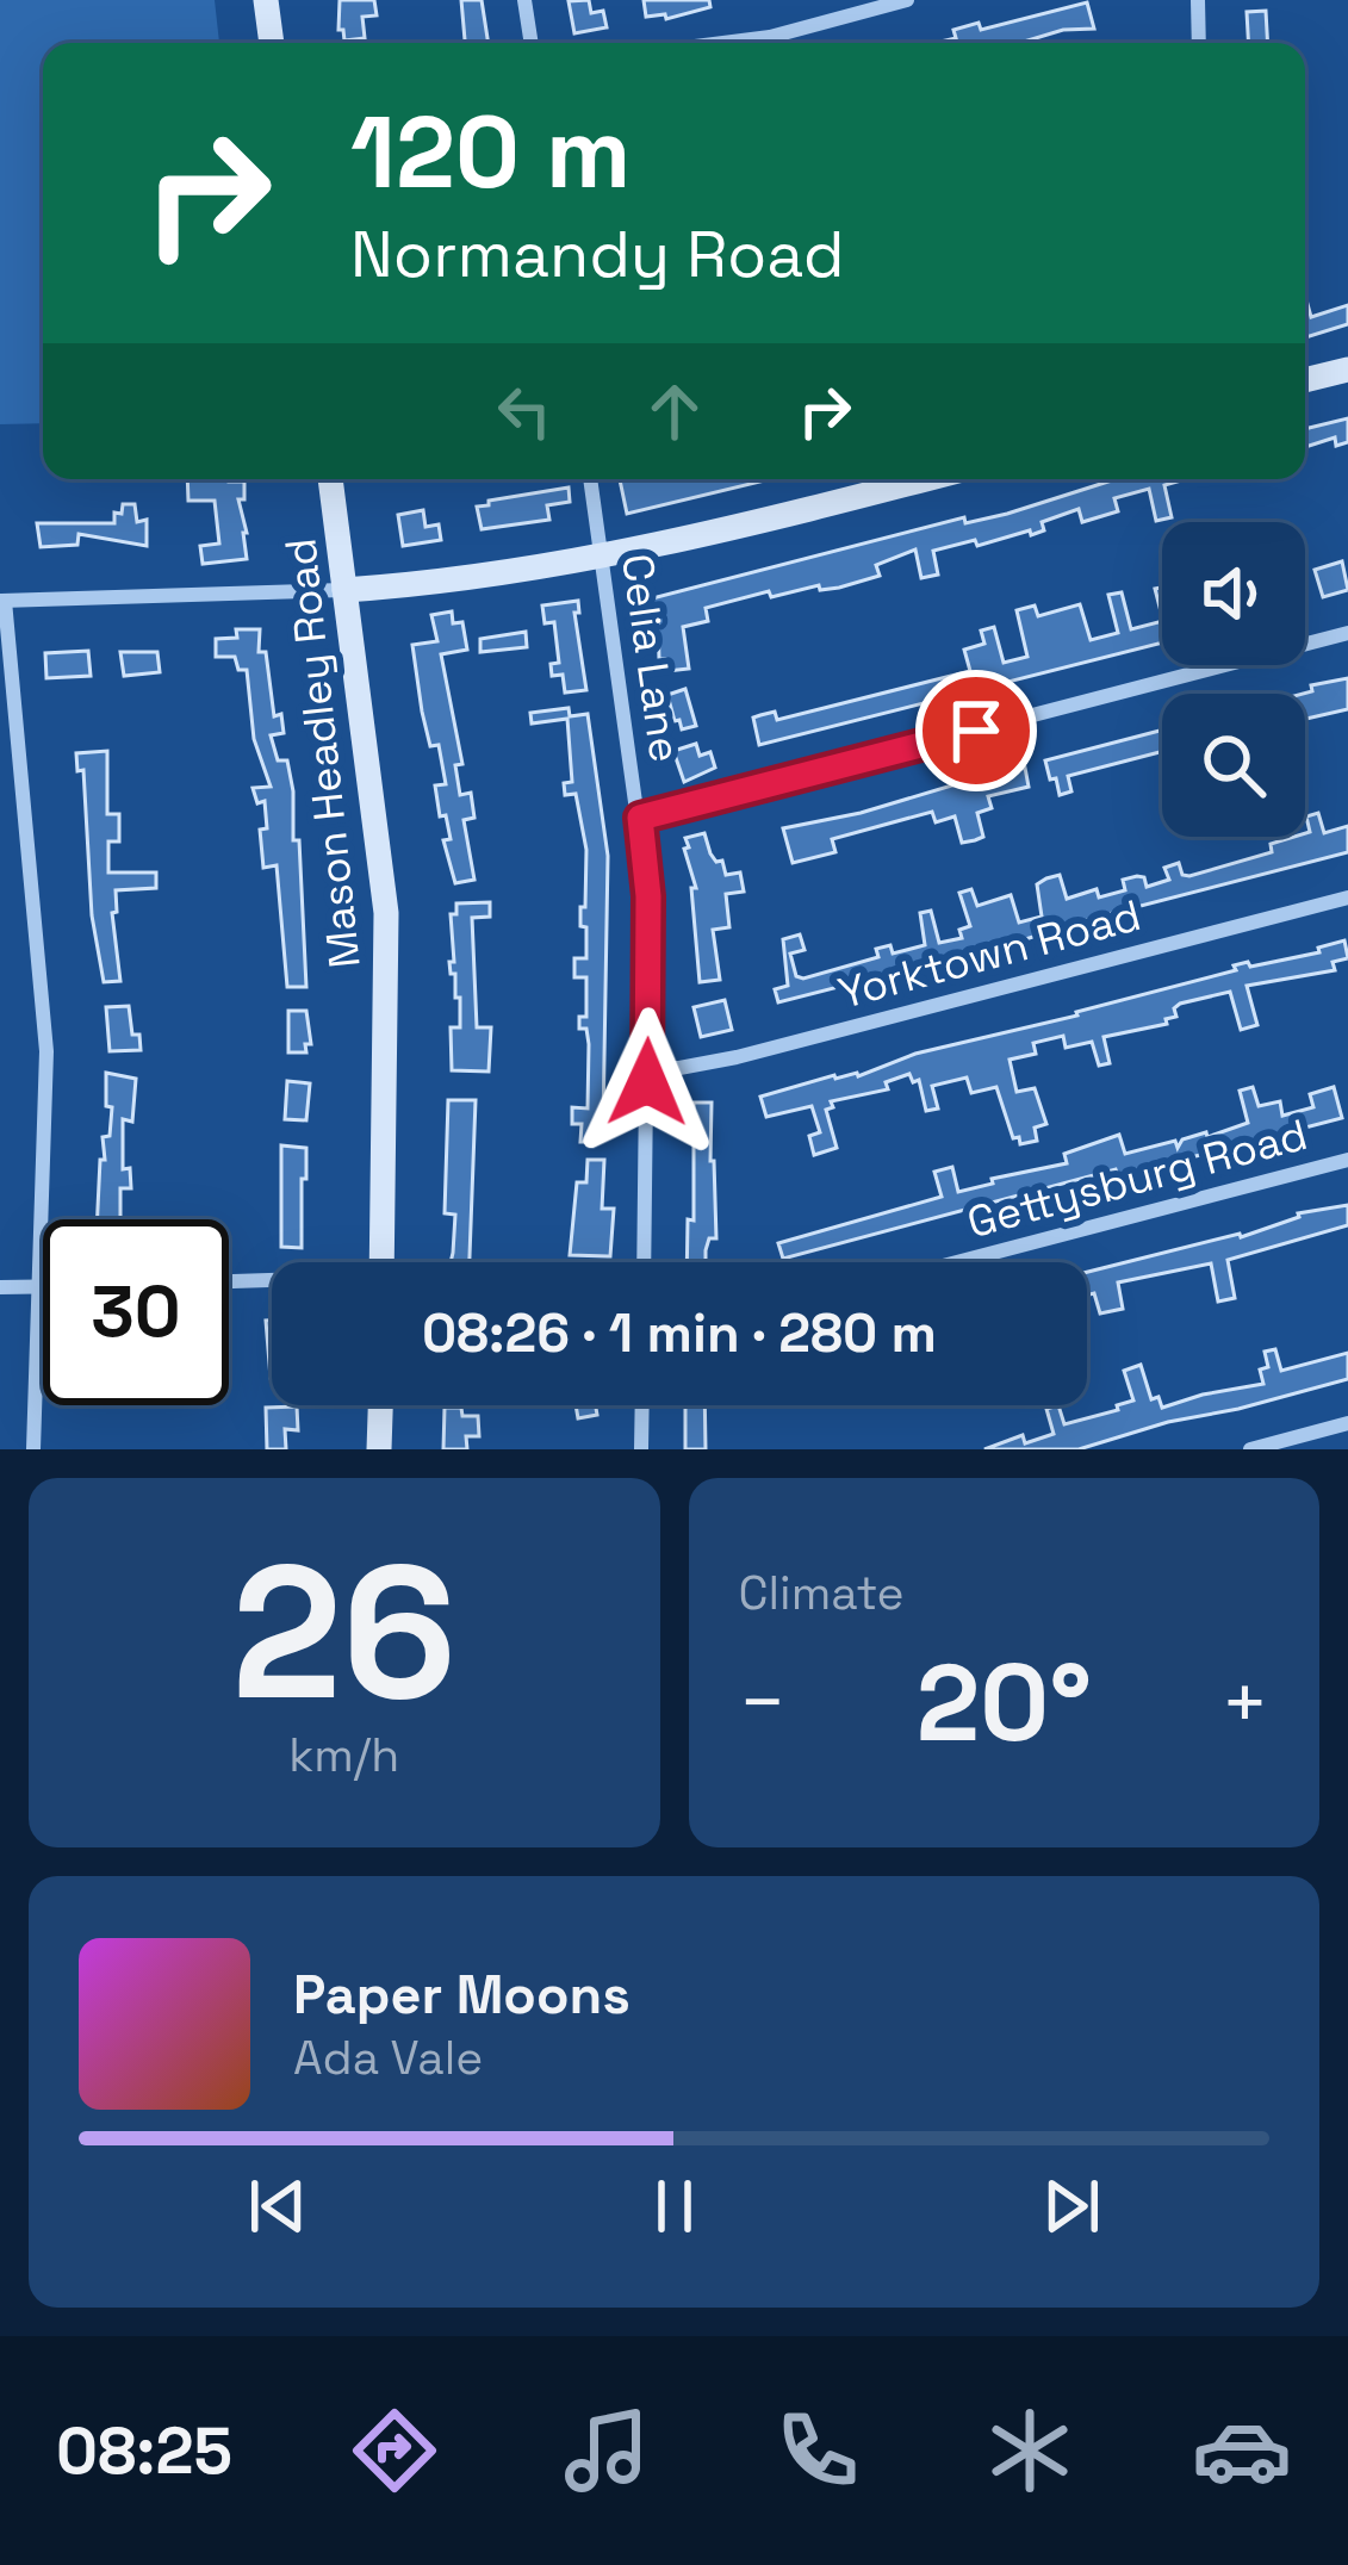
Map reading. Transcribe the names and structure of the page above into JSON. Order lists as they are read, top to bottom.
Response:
{
  "streets": {
    "main road": ["Mason Headley Road"],
    "street": ["Celia Lane", "Yorktown Road", "Gettysburg Road"]
  },
  "crossings": [
    ["Celia Lane", "Yorktown Road"]
  ],
  "page": {
    "turn": ["120 m", "Normandy Road"],
    "limit": "30",
    "trip": "08:26 · 1 min · 280 m",
    "tile": [
      ["26", "km/h"],
      "Climate"
    ],
    "heat": ["−", "20°", "+"],
    "song": ["Paper Moons", "Ada Vale"],
    "tabs": "08:25"
  }
}
